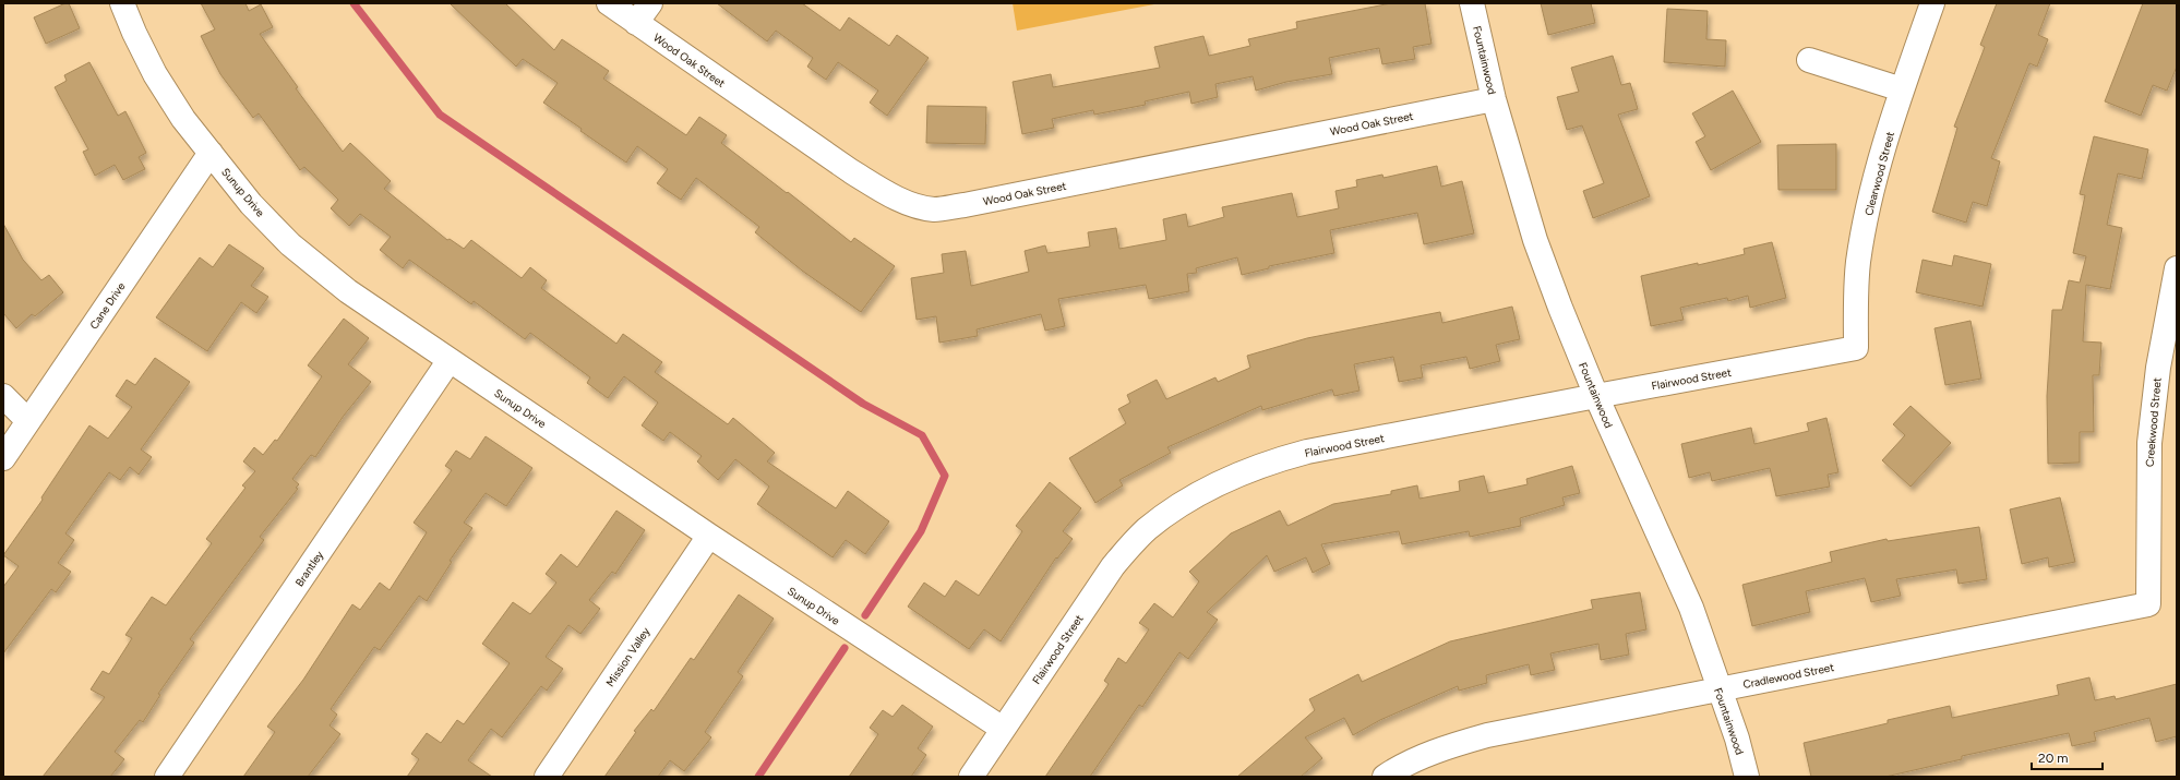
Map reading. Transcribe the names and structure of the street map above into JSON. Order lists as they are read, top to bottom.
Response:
{
  "streets": {
    "street": [
      "Wood Oak Street",
      "Fountainwood",
      "Clearwood Street",
      "Sunup Drive",
      "Cane Drive",
      "Flairwood Street",
      "Creekwood Street",
      "Brantley",
      "Mission Valley",
      "Cradlewood Street"
    ]
  },
  "crossings": [
    ["Wood Oak Street", "Fountainwood"],
    ["Fountainwood", "Flairwood Street"],
    ["Fountainwood", "Cradlewood Street"],
    ["Clearwood Street", "Flairwood Street"],
    ["Sunup Drive", "Cane Drive"],
    ["Sunup Drive", "Flairwood Street"],
    ["Sunup Drive", "Brantley"],
    ["Sunup Drive", "Mission Valley"],
    ["Creekwood Street", "Cradlewood Street"]
  ],
  "scale_bar": "20 m"
}
